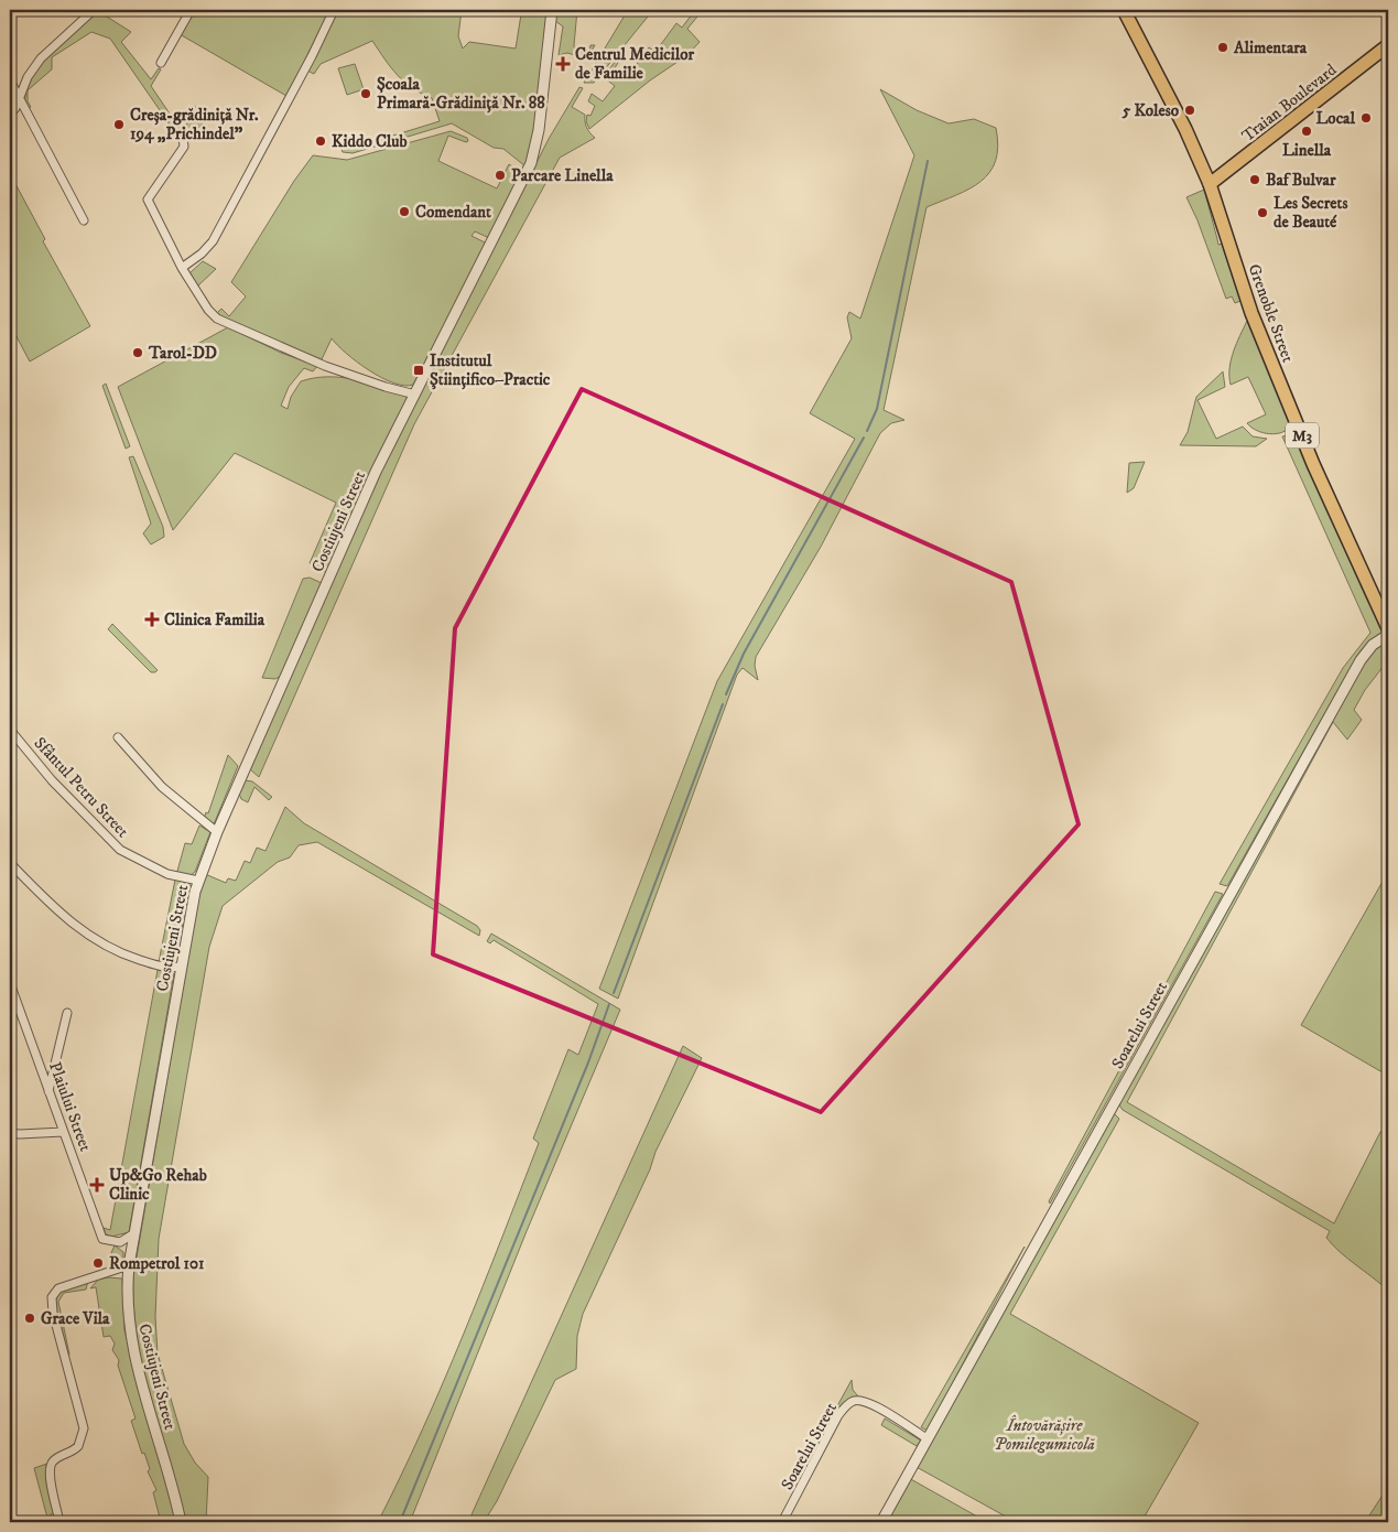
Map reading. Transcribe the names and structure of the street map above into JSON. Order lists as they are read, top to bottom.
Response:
{
  "streets": {
    "main road": ["Traian Boulevard", "Grenoble Street", "M3"],
    "street": [
      "Costiujeni Street",
      "Sfântul Petru Street",
      "Soarelui Street",
      "Plaiului Street"
    ]
  },
  "crossings": [
    ["Traian Boulevard", "Grenoble Street"],
    ["Costiujeni Street", "Sfântul Petru Street"],
    ["Costiujeni Street", "Plaiului Street"]
  ],
  "parks": ["Întovărășire Pomilegumicolă"],
  "places": {
    "other": [
      "Alimentara",
      "Școala Primară-Grădiniță Nr. 88",
      "5 Koleso",
      "Local",
      "Creșa-grădiniță Nr. 194 „Prichindel”",
      "Linella",
      "Kiddo Club",
      "Parcare Linella",
      "Baf Bulvar",
      "Comendant",
      "Les Secrets de Beauté",
      "Tarol-DD",
      "Rompetrol 101",
      "Grace Vila"
    ],
    "health": ["Centrul Medicilor de Familie", "Clinica Familia", "Up&Go Rehab Clinic"],
    "transit": ["Institutul Ştiinţifico–Practic"]
  }
}
